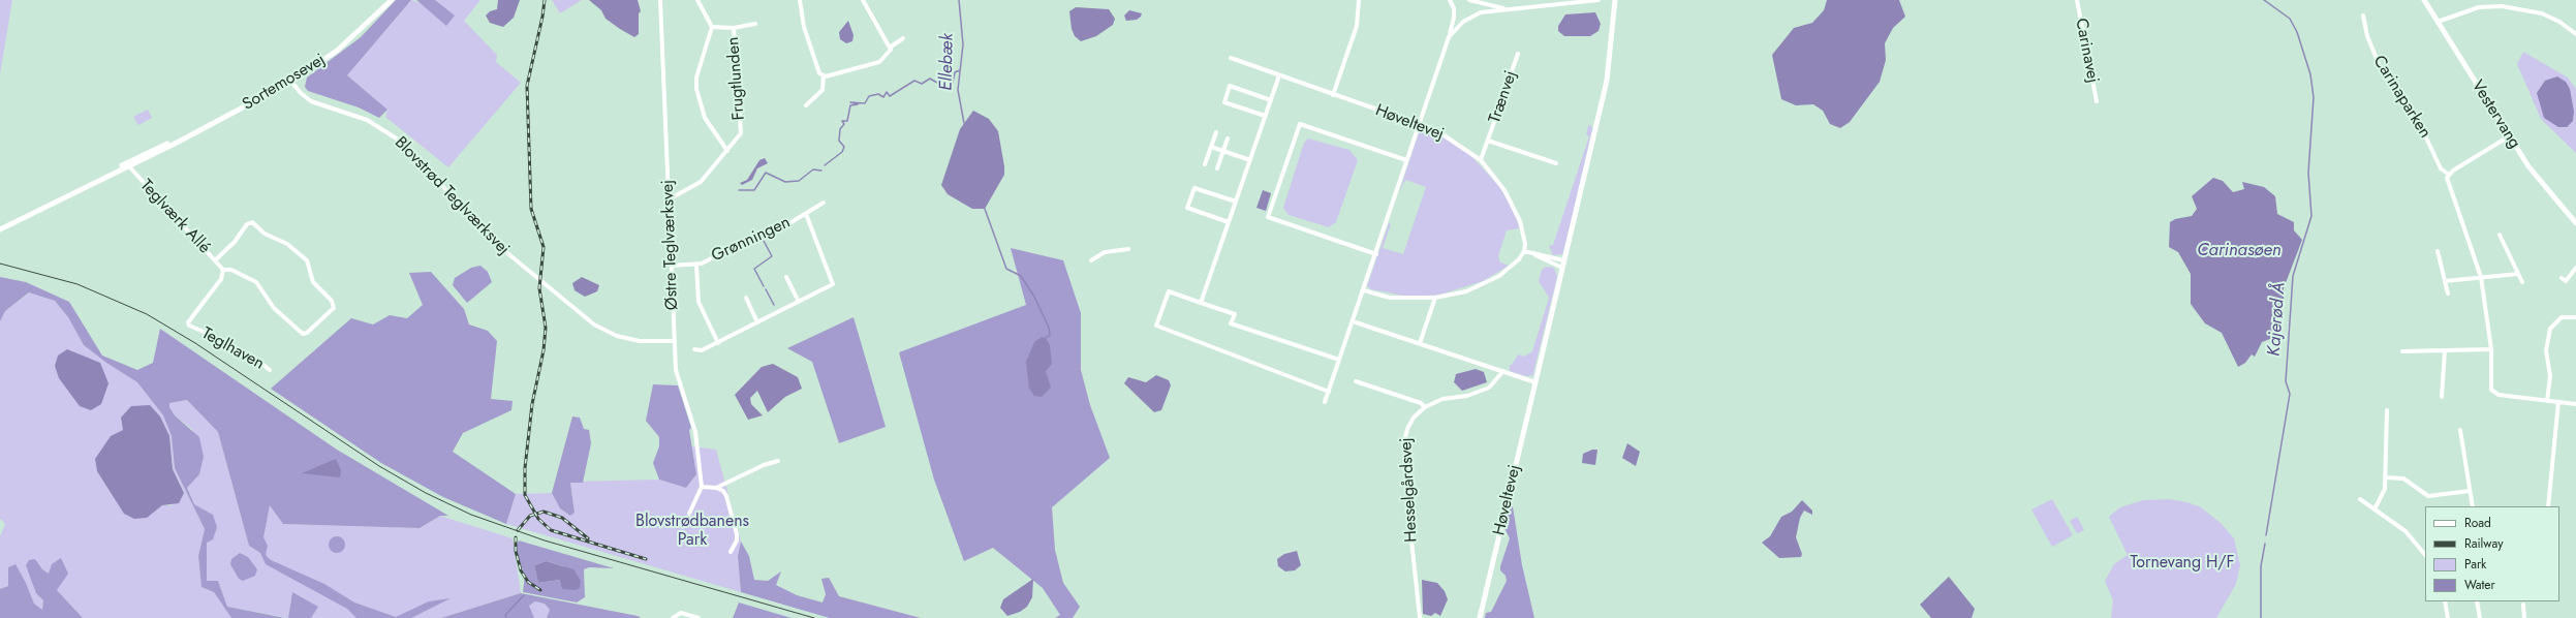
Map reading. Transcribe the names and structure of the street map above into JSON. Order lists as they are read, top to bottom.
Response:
{
  "streets": {
    "street": [
      "Carinavej",
      "Frugtlunden",
      "Sortemosevej",
      "Trænvej",
      "Carinaparken",
      "Vestervang",
      "Høveltevej",
      "Blovstrød Teglværksvej",
      "Teglværk Allé",
      "Grønningen",
      "Østre Teglværksvej",
      "Teglhaven",
      "Hesselgårdsvej"
    ]
  },
  "crossings": [
    ["Frugtlunden", "Østre Teglværksvej"],
    ["Sortemosevej", "Blovstrød Teglværksvej"],
    ["Sortemosevej", "Teglværk Allé"],
    ["Trænvej", "Høveltevej"],
    ["Blovstrød Teglværksvej", "Østre Teglværksvej"],
    ["Teglværk Allé", "Teglhaven"],
    ["Grønningen", "Østre Teglværksvej"]
  ],
  "water": ["Ellebæk", "Carinasøen", "Kajerød Å"],
  "parks": ["Blovstrødbanens Park", "Tornevang H/F"],
  "legend": [
    "Road",
    "Railway",
    "Park",
    "Water"
  ]
}
